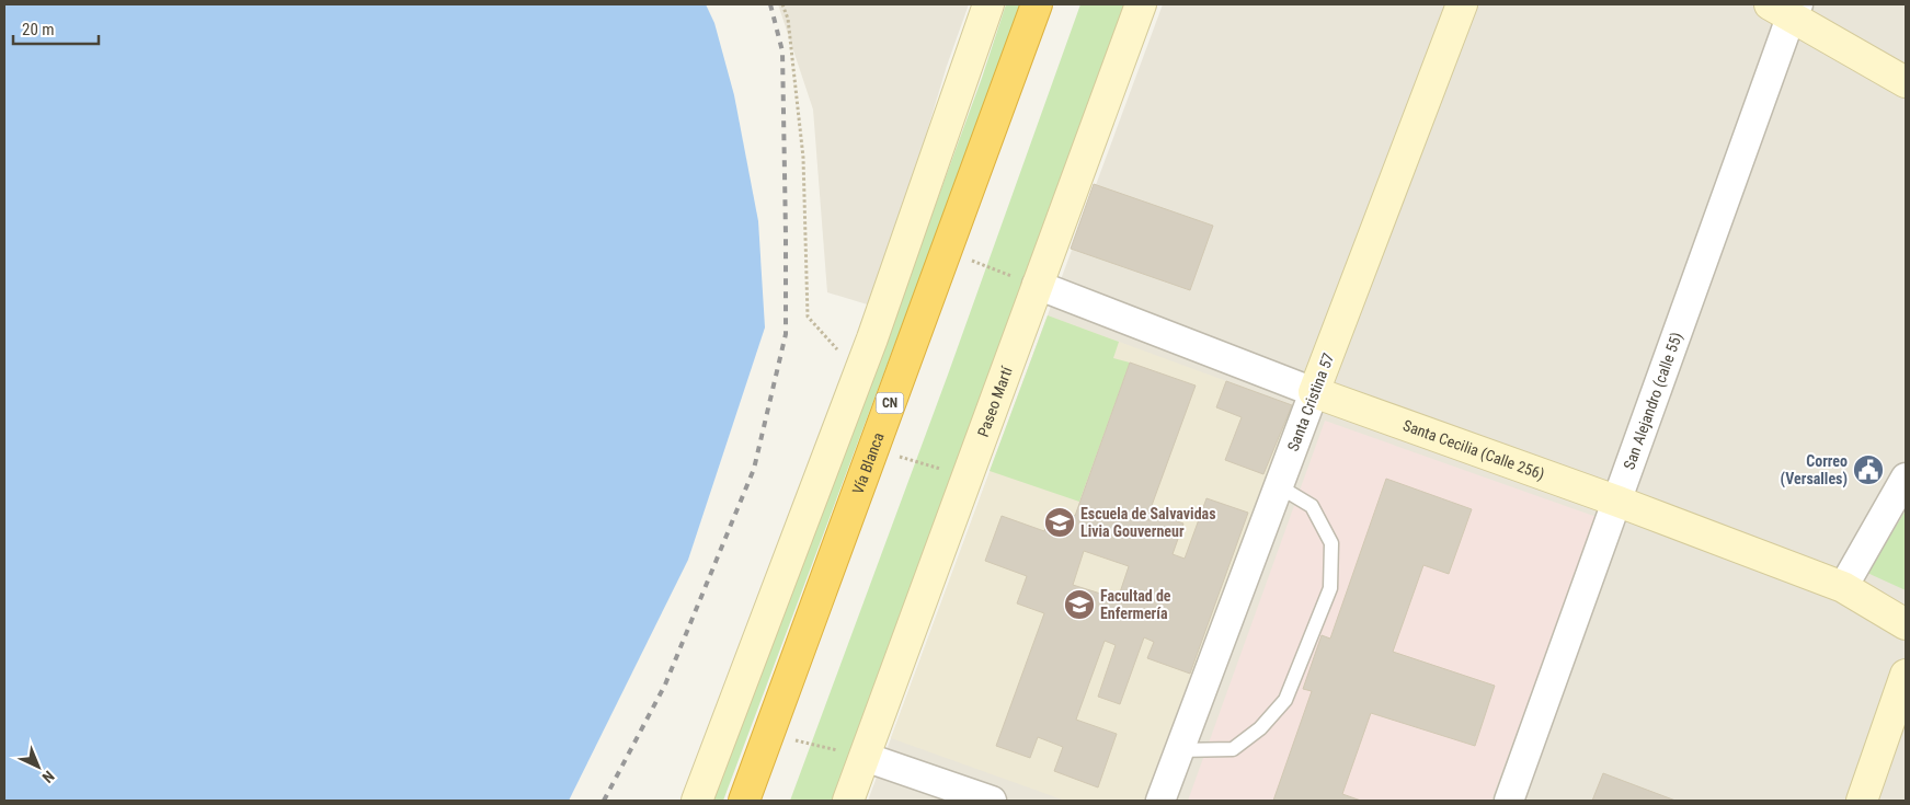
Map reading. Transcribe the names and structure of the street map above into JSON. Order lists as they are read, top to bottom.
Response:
{
  "streets": {
    "highway": ["CN", "Vía Blanca"],
    "main road": ["Paseo Martí", "Santa Cristina 57", "Santa Cecilia (Calle 256)"],
    "street": ["San Alejandro (calle 55)"]
  },
  "crossings": [
    ["Paseo Martí", "Santa Cecilia (Calle 256)"],
    ["Santa Cristina 57", "Santa Cecilia (Calle 256)"],
    ["San Alejandro (calle 55)", "Santa Cecilia (Calle 256)"]
  ],
  "places": {
    "public building": ["Correo (Versalles)"],
    "school or university": ["Escuela de Salvavidas Livia Gouverneur", "Facultad de Enfermería"]
  },
  "scale_bar": "20 m",
  "north": "bottom right"
}
